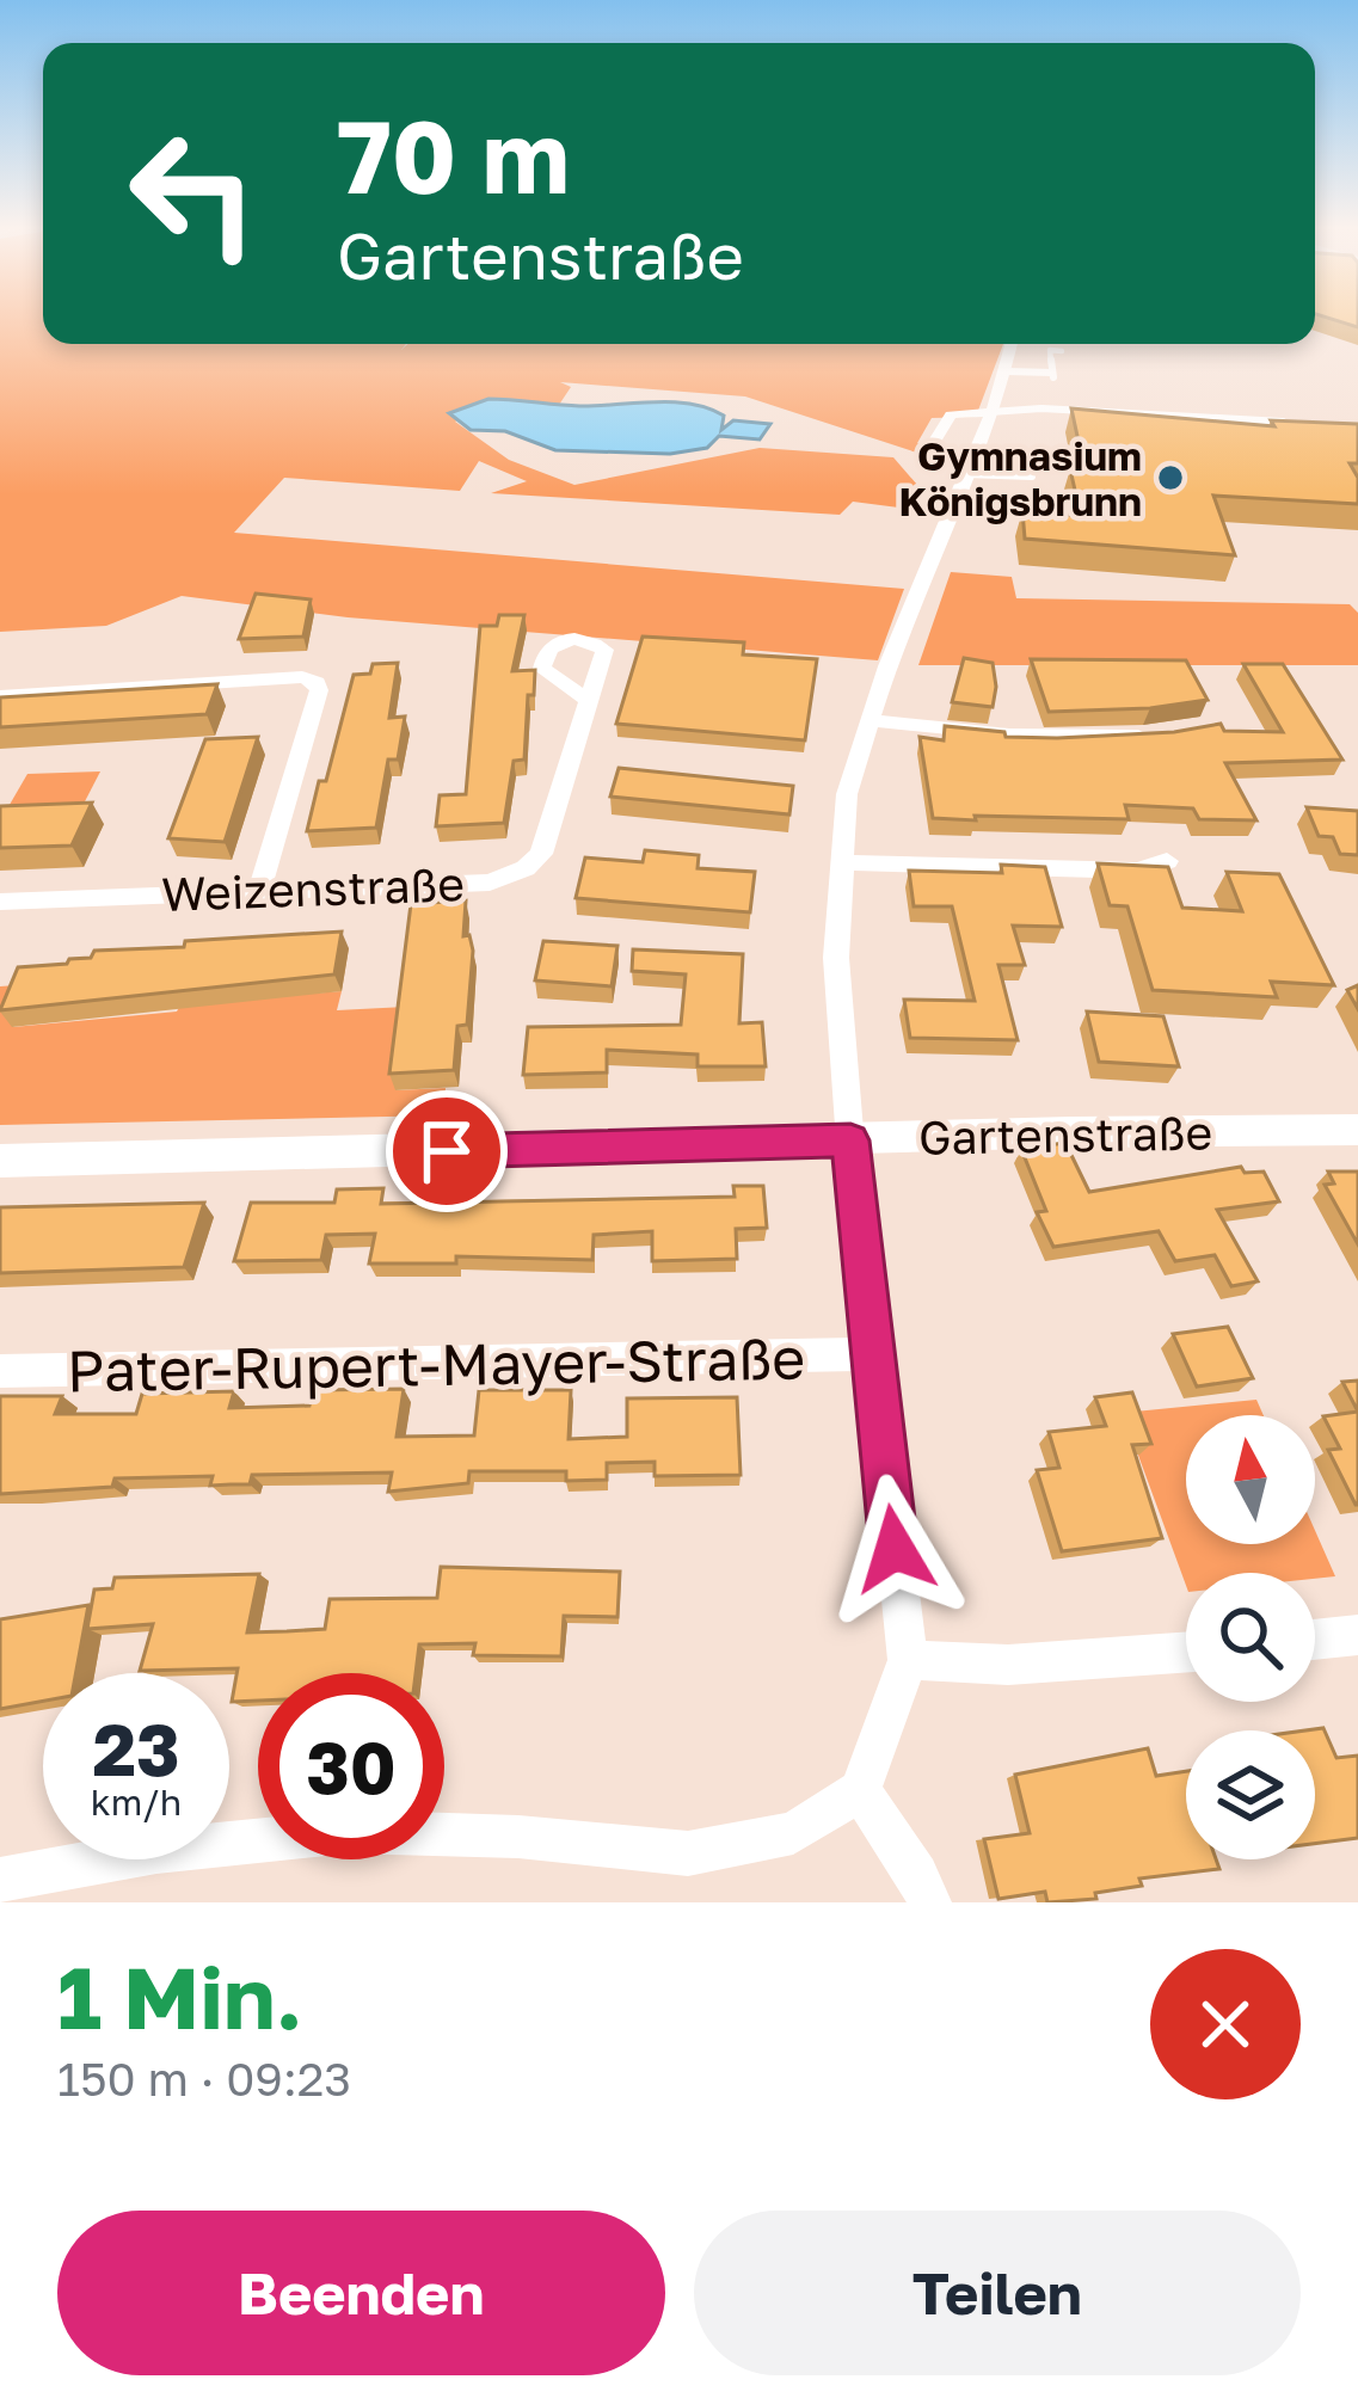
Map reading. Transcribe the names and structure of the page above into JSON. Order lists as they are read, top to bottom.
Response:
{
  "streets": {
    "street": ["Weizenstraße", "Gartenstraße", "Pater-Rupert-Mayer-Straße"]
  },
  "places": ["Gymnasium Königsbrunn"],
  "north": "top",
  "page": {
    "turn": ["70 m", "Gartenstraße"],
    "speed": "23 km/h",
    "limit": "30",
    "heading": ["1 Min.", "150 m · 09:23"],
    "buttons": ["Beenden", "Teilen"]
  }
}
